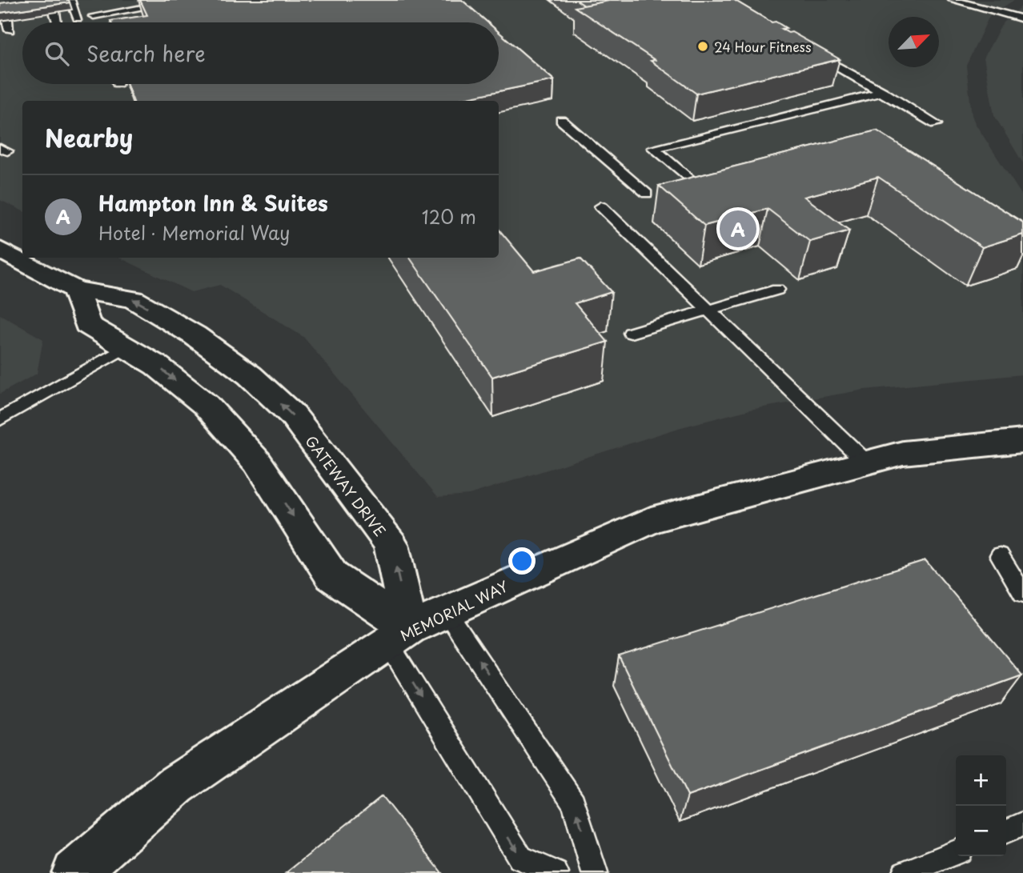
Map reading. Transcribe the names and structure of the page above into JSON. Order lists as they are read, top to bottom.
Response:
{
  "streets": {
    "street": ["GATEWAY DRIVE", "MEMORIAL WAY"]
  },
  "crossings": [
    ["GATEWAY DRIVE", "MEMORIAL WAY"]
  ],
  "places": ["24 Hour Fitness"],
  "north": "top right",
  "page": {
    "search": "Search here",
    "heading": "Nearby",
    "list": [
      {
        "mark": "A",
        "name": "Hampton Inn & Suites",
        "note": "Hotel · Memorial Way",
        "value": "120 m"
      }
    ],
    "pins": "A",
    "map_buttons": ["+", "−"]
  }
}
